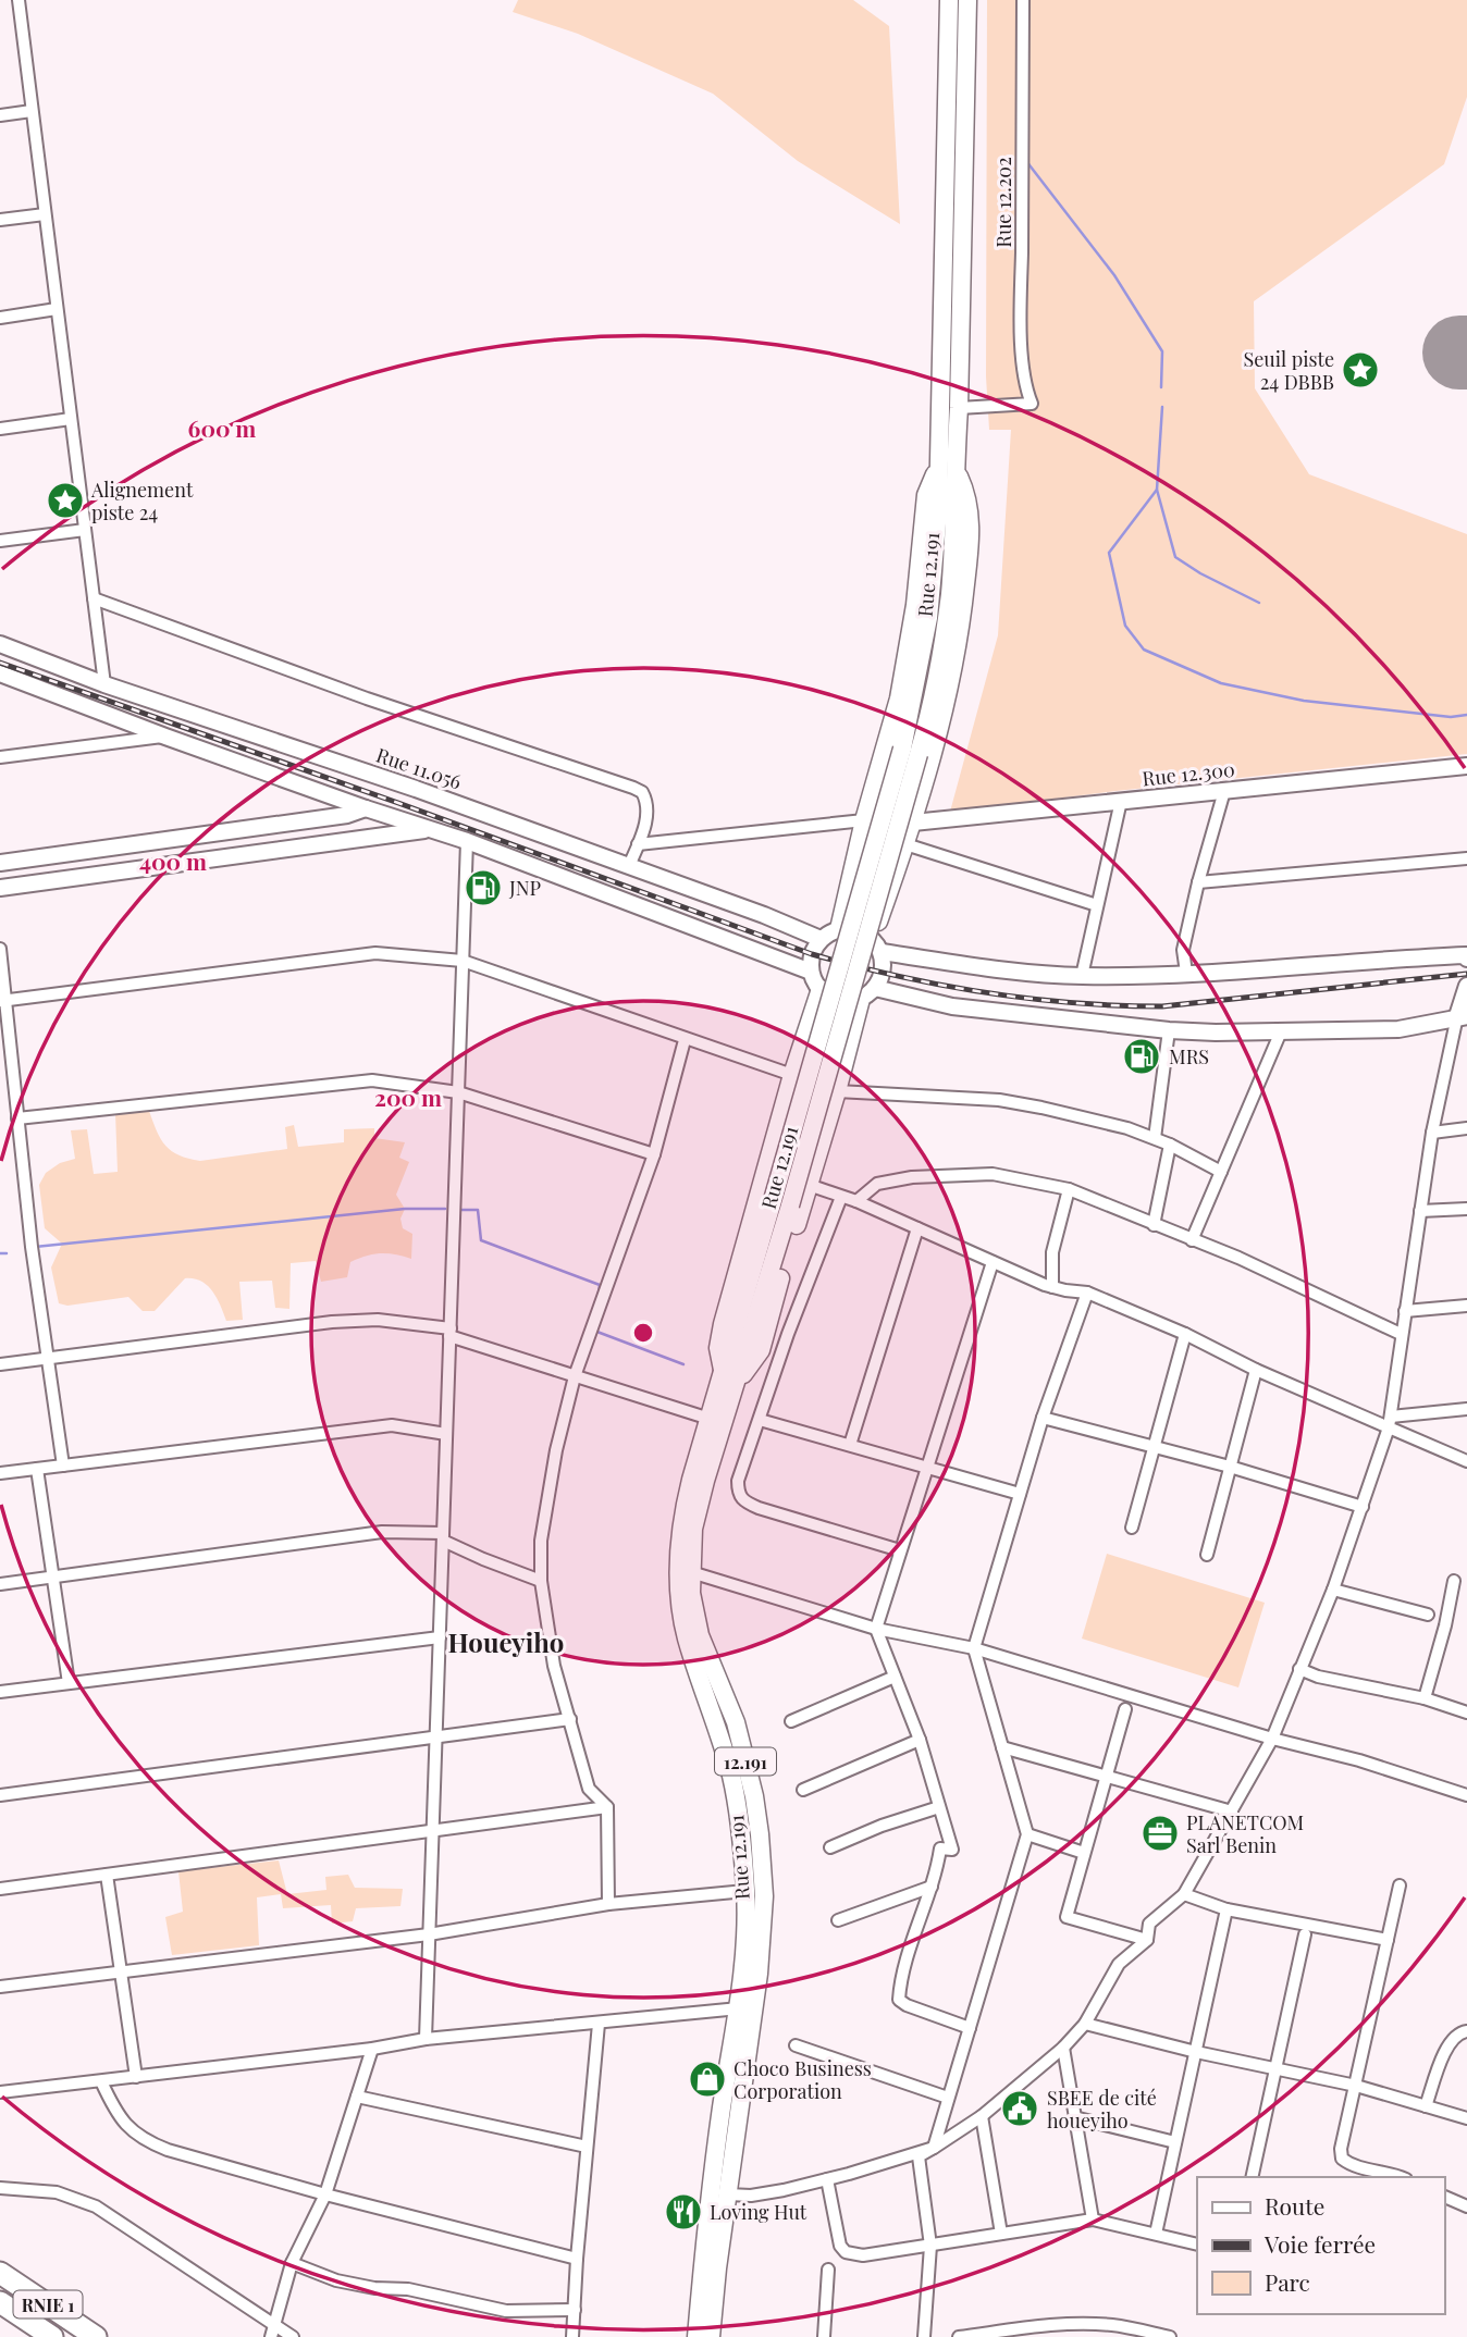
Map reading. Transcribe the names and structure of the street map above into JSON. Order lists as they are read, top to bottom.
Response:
{
  "streets": {
    "highway": ["RNIE 1"],
    "main road": [
      "Rue 12.191",
      "Rue 11.056",
      "Rue 12.300",
      "12.191"
    ],
    "street": ["Rue 12.202"]
  },
  "crossings": [
    ["Rue 12.202", "Rue 12.191"]
  ],
  "districts": ["Houeyiho"],
  "places": {
    "place": ["Seuil piste 24 DBBB", "Alignement piste 24"],
    "fuel station": ["JNP", "MRS"],
    "office": ["PLANETCOM Sarl Benin"],
    "shop": ["Choco Business Corporation"],
    "public building": ["SBEE de cité houeyiho"],
    "restaurant": ["Loving Hut"]
  },
  "legend": ["Route", "Voie ferrée", "Parc"],
  "rings": ["600 m", "400 m", "200 m"]
}
